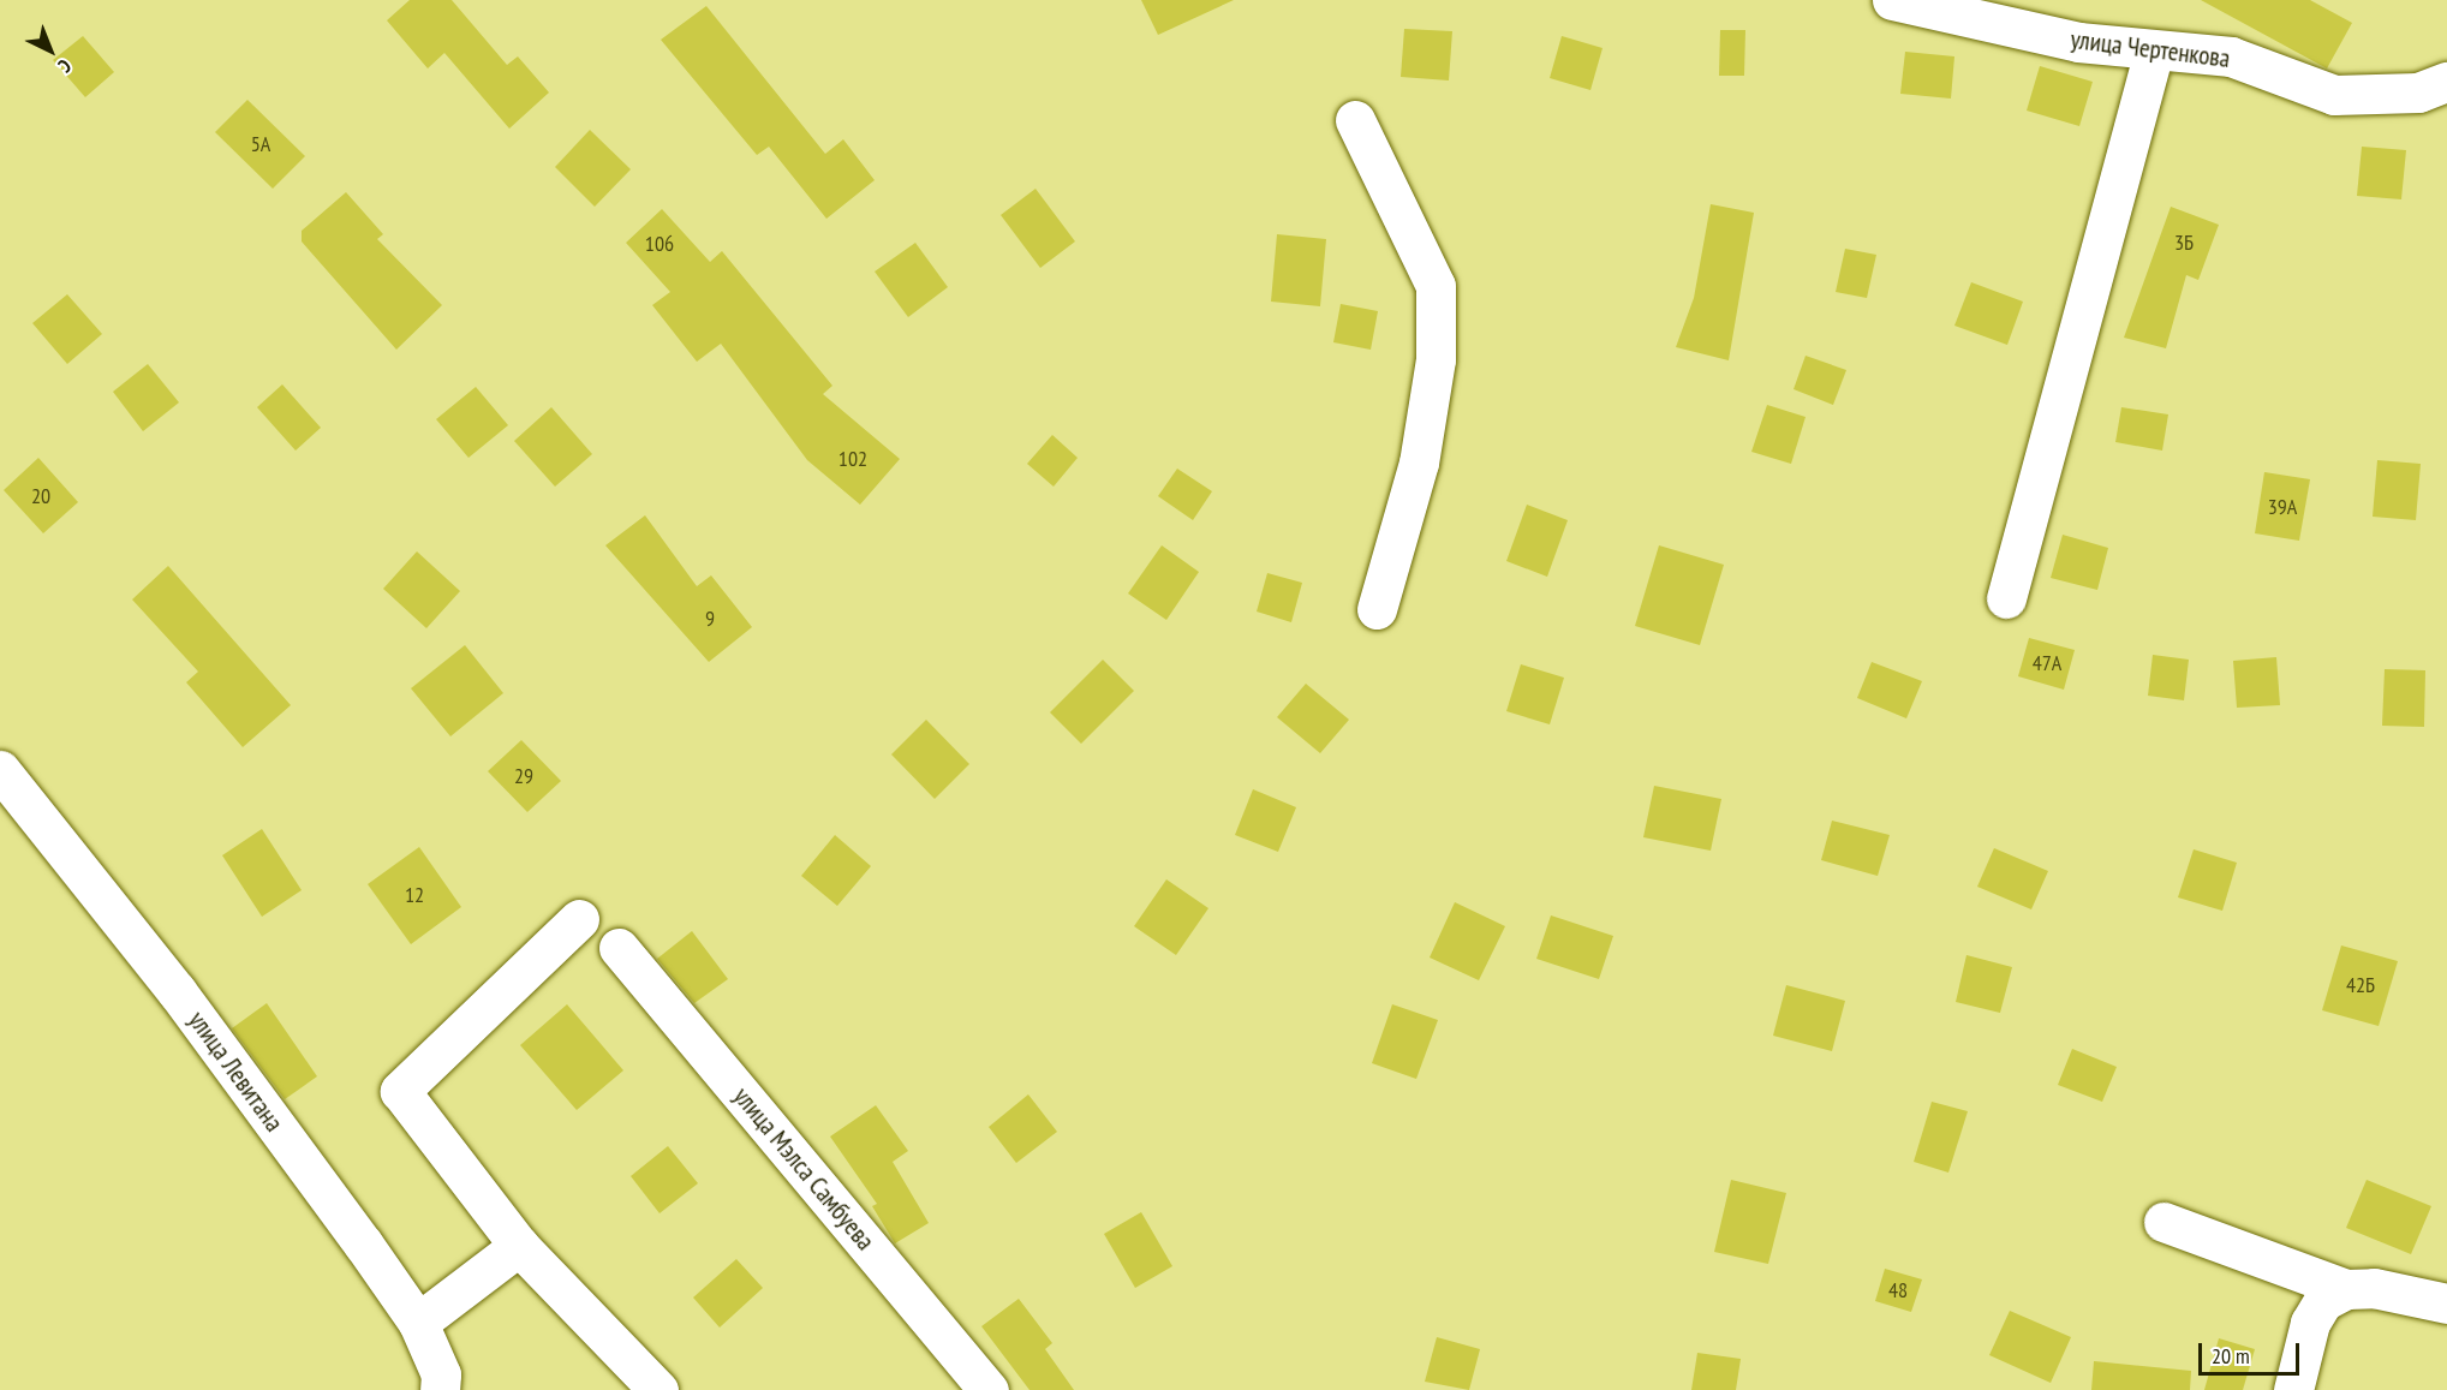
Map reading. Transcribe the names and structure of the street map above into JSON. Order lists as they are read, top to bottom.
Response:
{
  "streets": {
    "street": ["улица Чертенкова", "улица Левитана", "улица Мэлса Самбуева"]
  },
  "house_numbers": [
    "5А",
    "3Б",
    "106",
    "102",
    "20",
    "39А",
    "9",
    "47А",
    "29",
    "12",
    "42Б",
    "48"
  ],
  "scale_bar": "20 m",
  "north": "bottom right"
}
